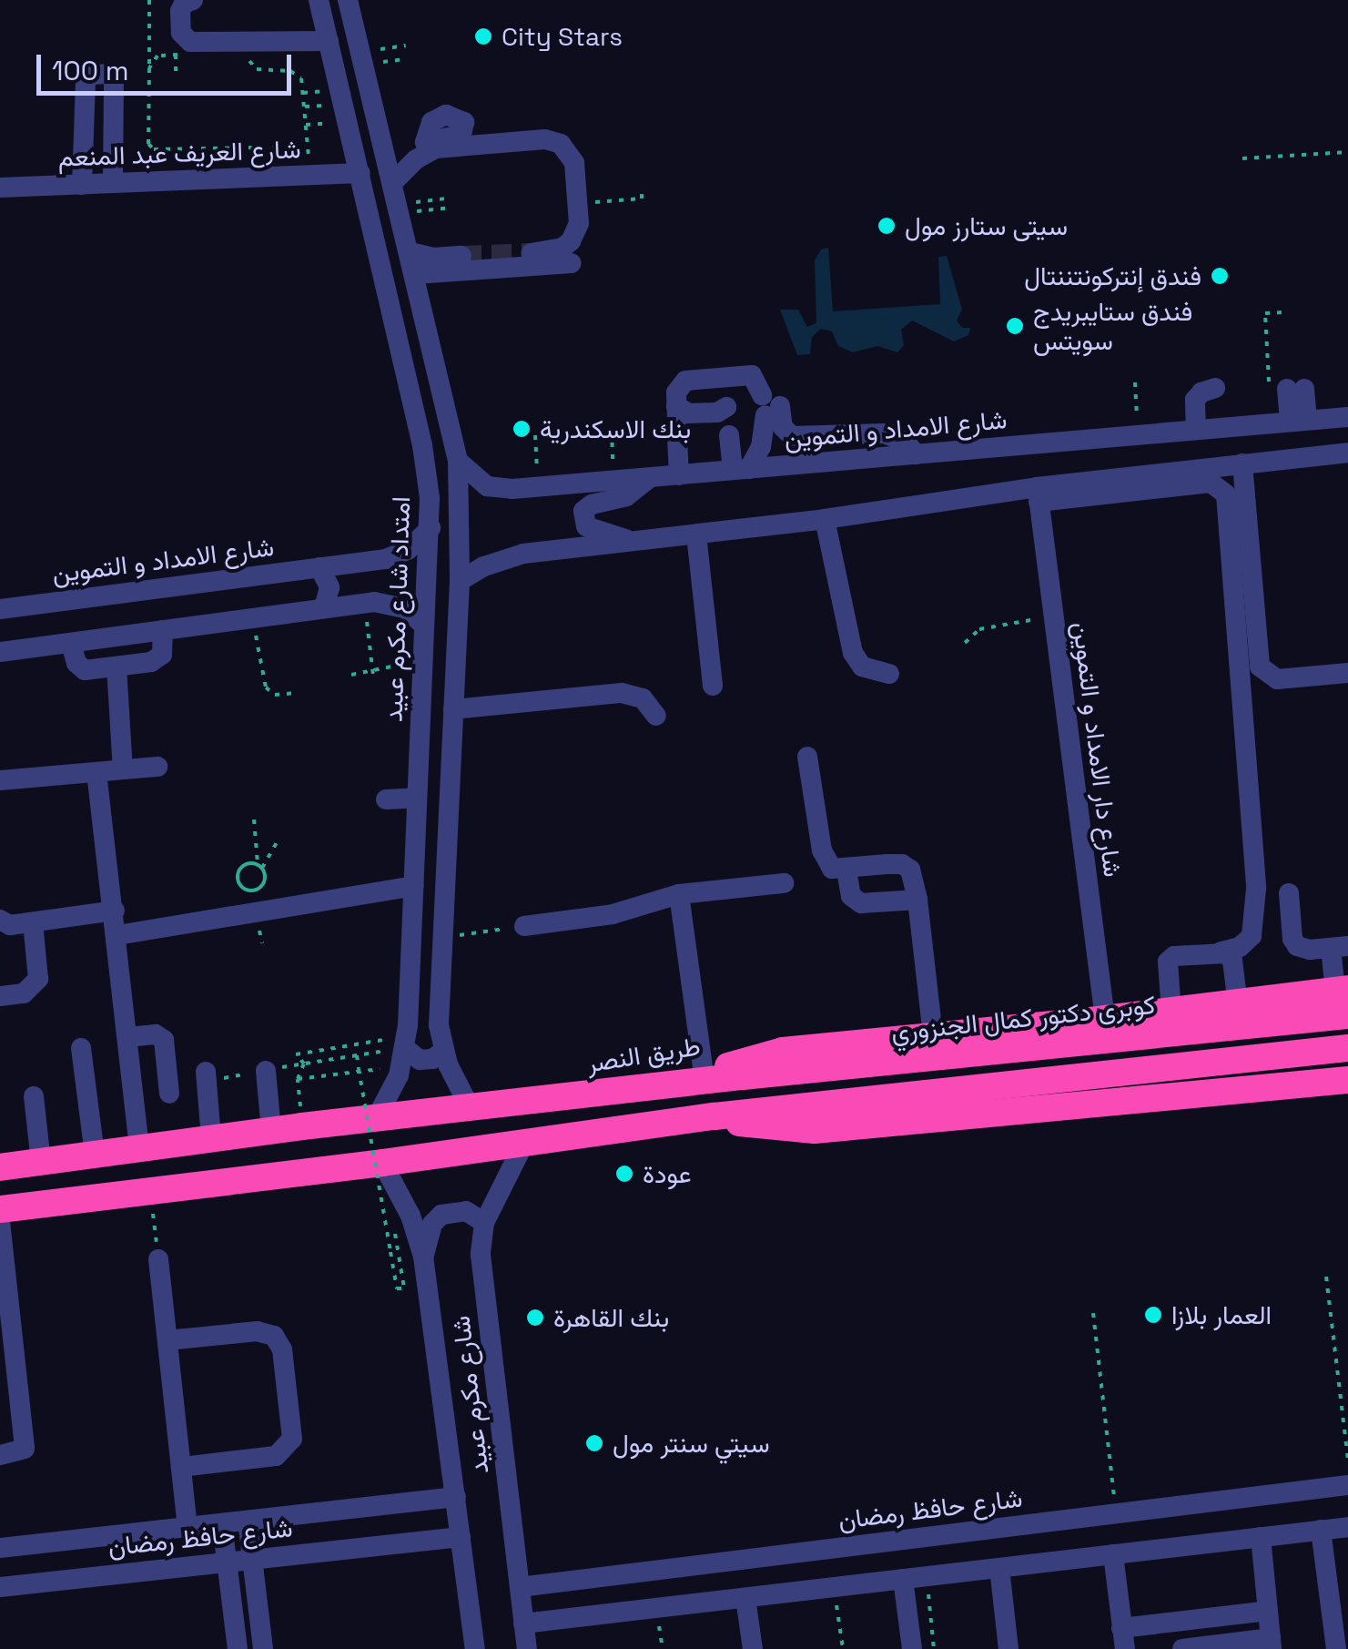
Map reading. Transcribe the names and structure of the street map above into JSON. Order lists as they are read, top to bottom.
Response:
{
  "streets": {
    "highway": ["كوبرى دكتور كمال الجنزوري", "طريق النصر"],
    "street": [
      "شارع العريف عبد المنعم",
      "شارع الامداد و التموين",
      "امتداد شارع مكرم عبيد",
      "شارع دار الامداد و التموين",
      "شارع مكرم عبيد",
      "شارع حافظ رمضان"
    ]
  },
  "crossings": [
    ["شارع العريف عبد المنعم", "امتداد شارع مكرم عبيد"],
    ["شارع الامداد و التموين", "امتداد شارع مكرم عبيد"],
    ["امتداد شارع مكرم عبيد", "طريق النصر"],
    ["شارع دار الامداد و التموين", "طريق النصر"],
    ["كوبرى دكتور كمال الجنزوري", "طريق النصر"],
    ["شارع مكرم عبيد", "شارع حافظ رمضان"]
  ],
  "places": [
    "City Stars",
    "سيتى ستارز مول",
    "فندق إنتركونتننتال",
    "فندق ستايبريدج سويتس",
    "بنك الاسكندرية",
    "عودة",
    "العمار بلازا",
    "بنك القاهرة",
    "سيتي سنتر مول"
  ],
  "scale_bar": "100 m"
}
